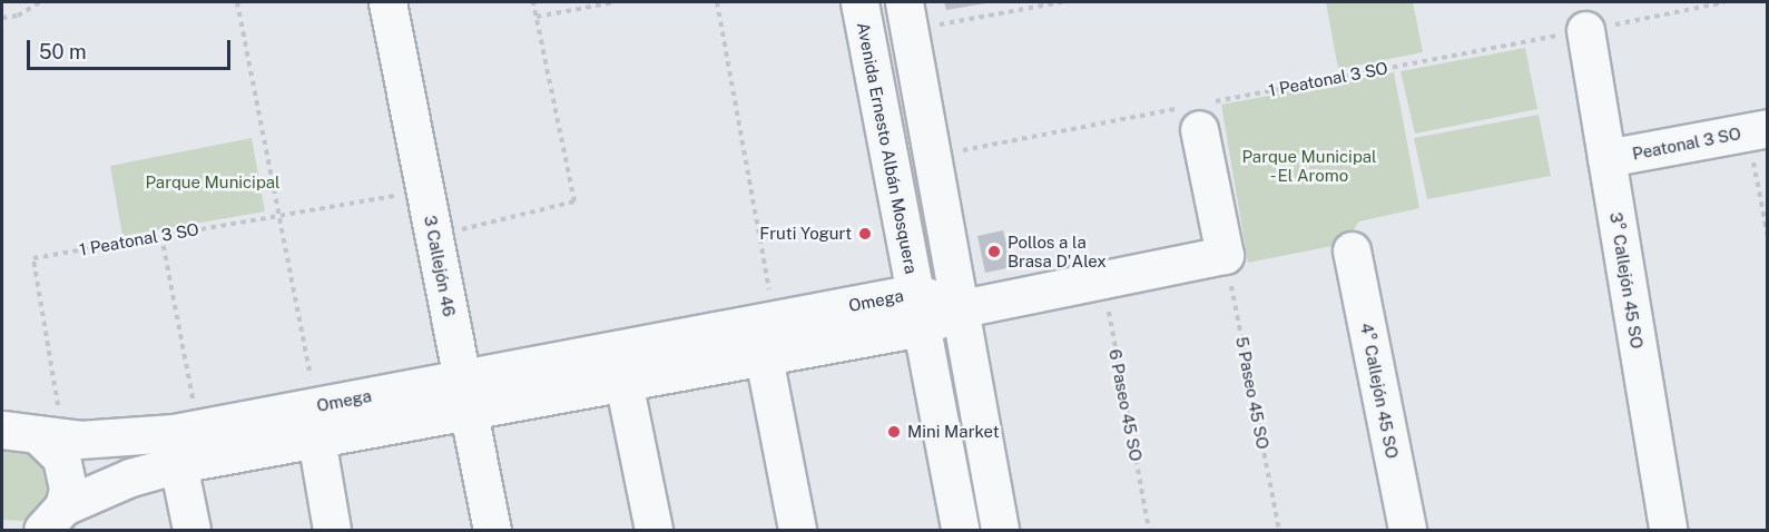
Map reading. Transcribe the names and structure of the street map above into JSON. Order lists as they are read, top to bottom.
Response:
{
  "streets": {
    "street": [
      "Peatonal 3 SO",
      "Avenida Ernesto Albán Mosquera",
      "3 Callejón 46",
      "3° Callejón 45 SO",
      "Omega",
      "4° Callejón 45 SO"
    ],
    "path": ["1 Peatonal 3 SO", "5 Paseo 45 SO", "6 Paseo 45 SO"]
  },
  "crossings": [
    ["1 Peatonal 3 SO", "3 Callejón 46"],
    ["1 Peatonal 3 SO", "3° Callejón 45 SO"],
    ["1 Peatonal 3 SO", "Omega"],
    ["Peatonal 3 SO", "3° Callejón 45 SO"],
    ["Avenida Ernesto Albán Mosquera", "Omega"],
    ["3 Callejón 46", "Omega"]
  ],
  "parks": ["Parque Municipal - El Aromo", "Parque Municipal"],
  "places": ["Fruti Yogurt", "Pollos a la Brasa D'Alex", "Mini Market"],
  "scale_bar": "50 m"
}
